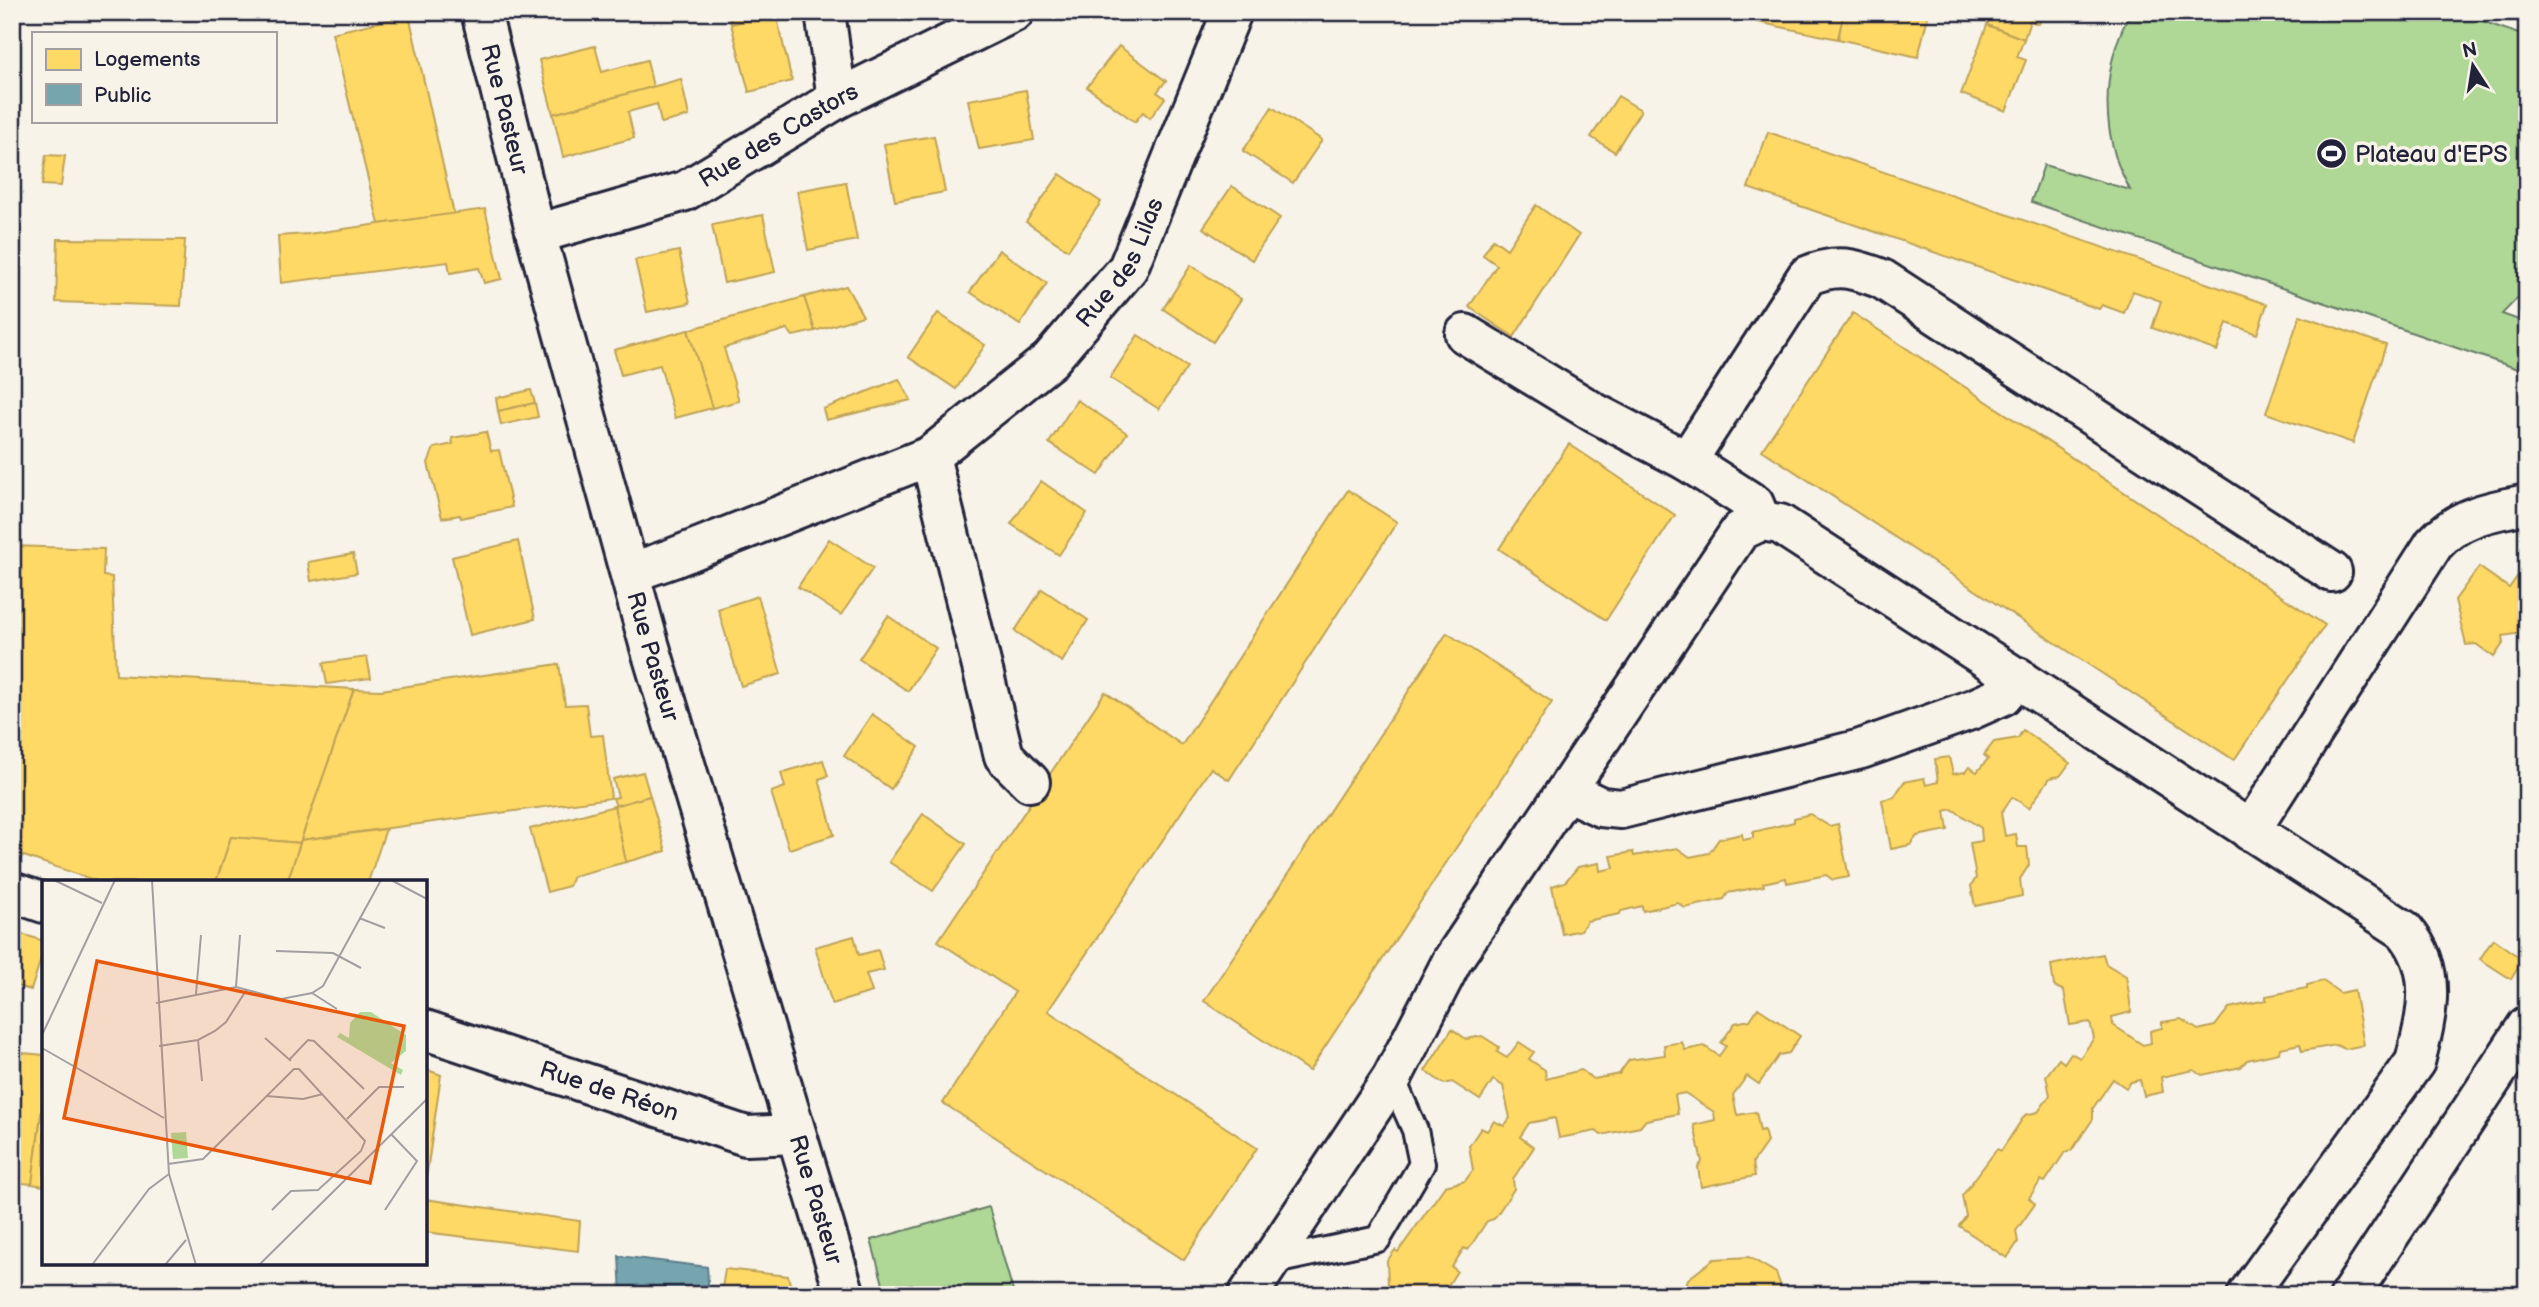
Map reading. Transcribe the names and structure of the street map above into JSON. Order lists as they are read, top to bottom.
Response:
{
  "streets": {
    "street": [
      "Rue Pasteur",
      "Rue des Castors",
      "Rue des Lilas",
      "Rue de Réon"
    ]
  },
  "crossings": [
    ["Rue Pasteur", "Rue des Castors"],
    ["Rue Pasteur", "Rue des Lilas"],
    ["Rue Pasteur", "Rue de Réon"]
  ],
  "places": {
    "sports": ["Plateau d'EPS"]
  },
  "legend": ["Logements", "Public"],
  "north": "top"
}
